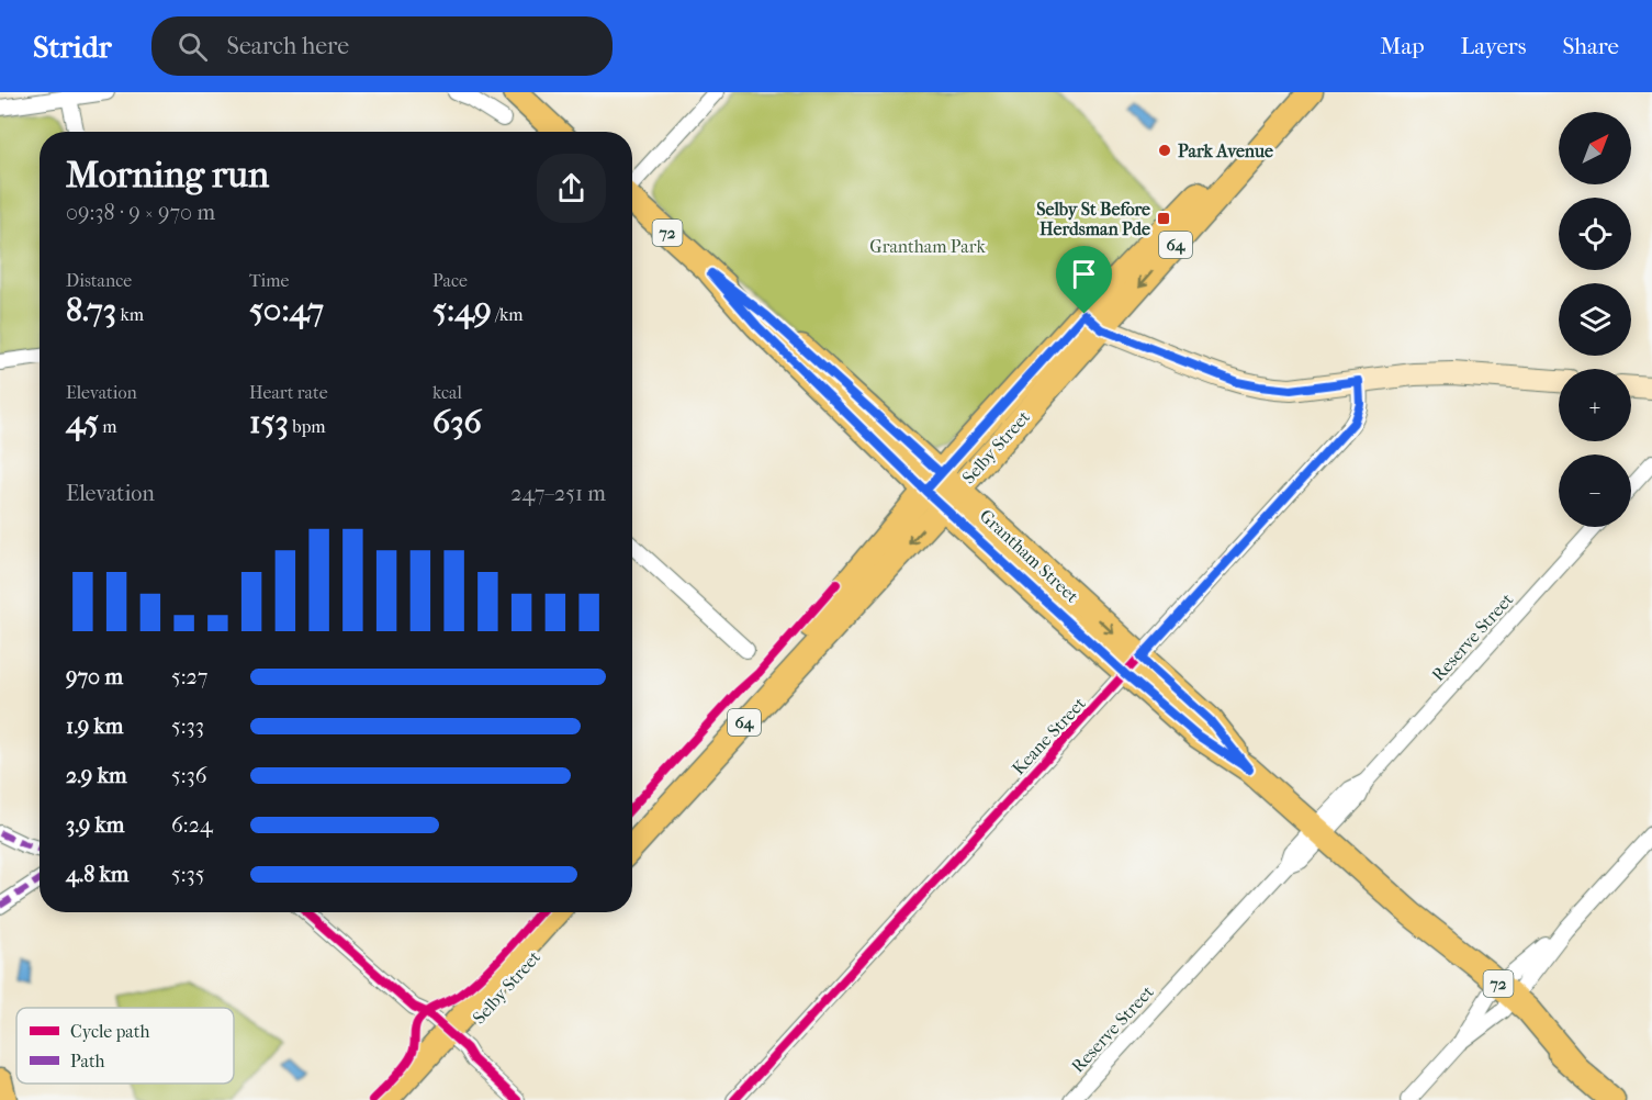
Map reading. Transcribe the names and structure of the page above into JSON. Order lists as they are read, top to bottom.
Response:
{
  "streets": {
    "main road": [
      "72",
      "64",
      "Selby Street",
      "Grantham Street"
    ],
    "street": ["Reserve Street", "Keane Street"]
  },
  "crossings": [
    ["Selby Street", "Grantham Street"],
    ["Grantham Street", "Reserve Street"],
    ["Grantham Street", "Keane Street"]
  ],
  "parks": ["Grantham Park"],
  "places": {
    "other": ["Park Avenue"],
    "transit": ["Selby St Before Herdsman Pde"]
  },
  "legend": ["Cycle path", "Path"],
  "north": "top right",
  "page": {
    "header": "Stridr",
    "search": "Search here",
    "nav": ["Map", "Layers", "Share"],
    "map_buttons": ["+", "−"],
    "heading": ["Morning run", "09:38 · 9 × 970 m"],
    "stats": [
      ["Distance", "8.73 km"],
      ["Time", "50:47"],
      ["Pace", "5:49 /km"],
      ["Elevation", "45 m"],
      ["Heart rate", "153 bpm"],
      ["kcal", "636"]
    ],
    "chart": ["Elevation", "247–251 m"],
    "list": [
      {
        "name": "970 m",
        "note": "5:27"
      },
      {
        "name": "1.9 km",
        "note": "5:33"
      },
      {
        "name": "2.9 km",
        "note": "5:36"
      },
      {
        "name": "3.9 km",
        "note": "6:24"
      },
      {
        "name": "4.8 km",
        "note": "5:35"
      }
    ]
  }
}
